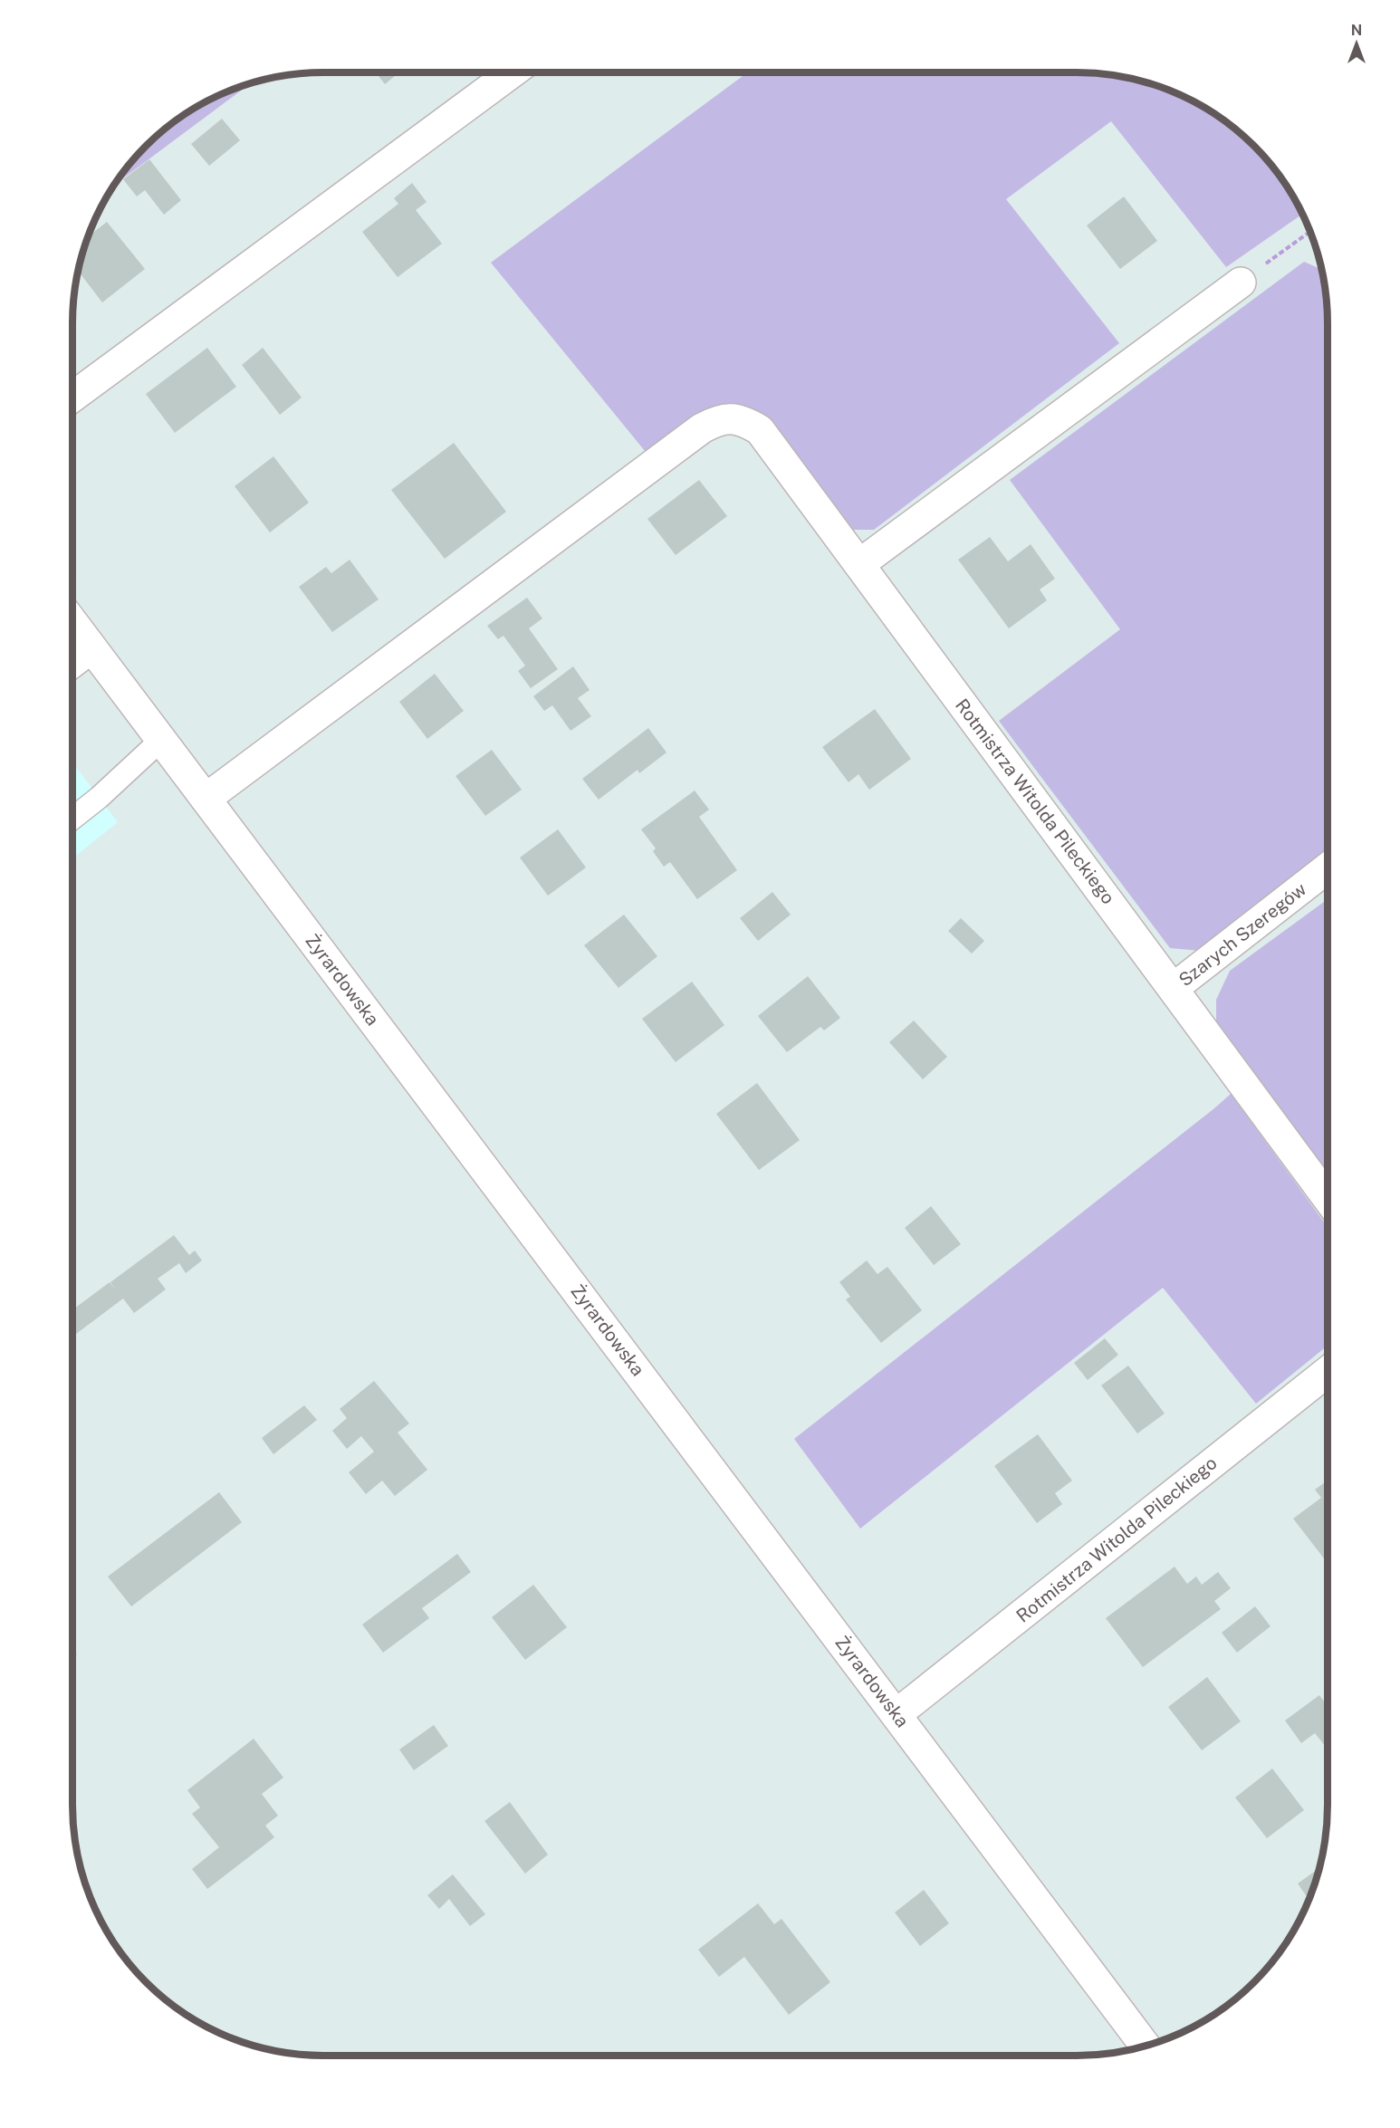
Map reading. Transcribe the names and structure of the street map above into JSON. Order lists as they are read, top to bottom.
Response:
{
  "streets": {
    "street": ["Rotmistrza Witolda Pileckiego", "Szarych Szeregów", "Żyrardowska"]
  },
  "crossings": [
    ["Rotmistrza Witolda Pileckiego", "Szarych Szeregów"],
    ["Rotmistrza Witolda Pileckiego", "Żyrardowska"]
  ],
  "north": "top"
}
